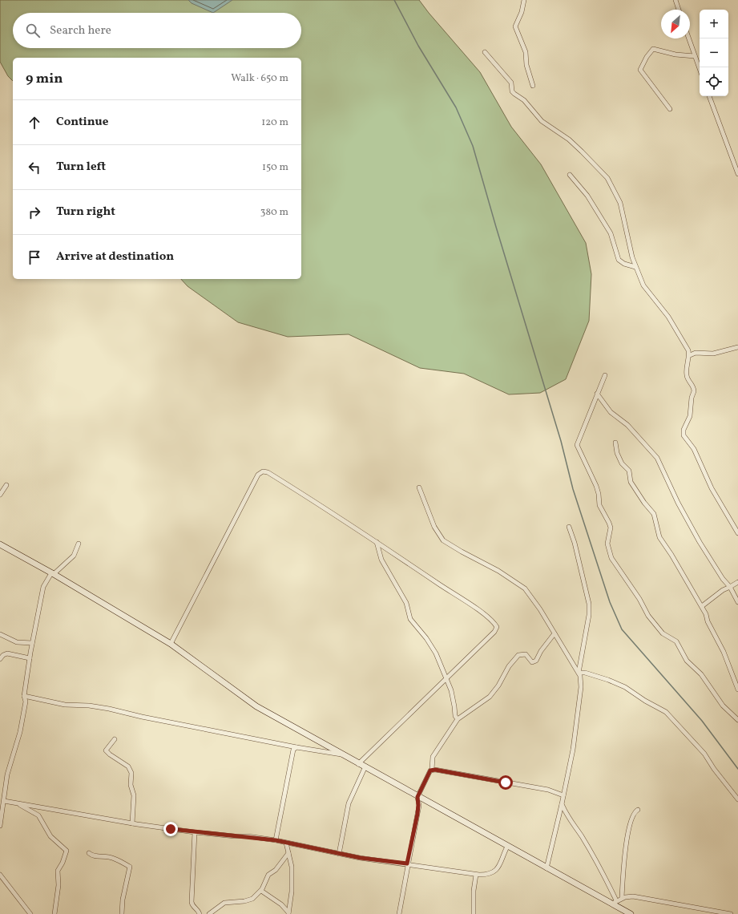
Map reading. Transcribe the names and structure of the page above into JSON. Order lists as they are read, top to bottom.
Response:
{
  "north": "bottom left",
  "page": {
    "map_buttons": ["+", "−"],
    "search": "Search here",
    "heading": ["9 min", "Walk · 650 m"],
    "list": [
      ["Continue", "120 m"],
      ["Turn left", "150 m"],
      ["Turn right", "380 m"],
      "Arrive at destination"
    ]
  }
}
